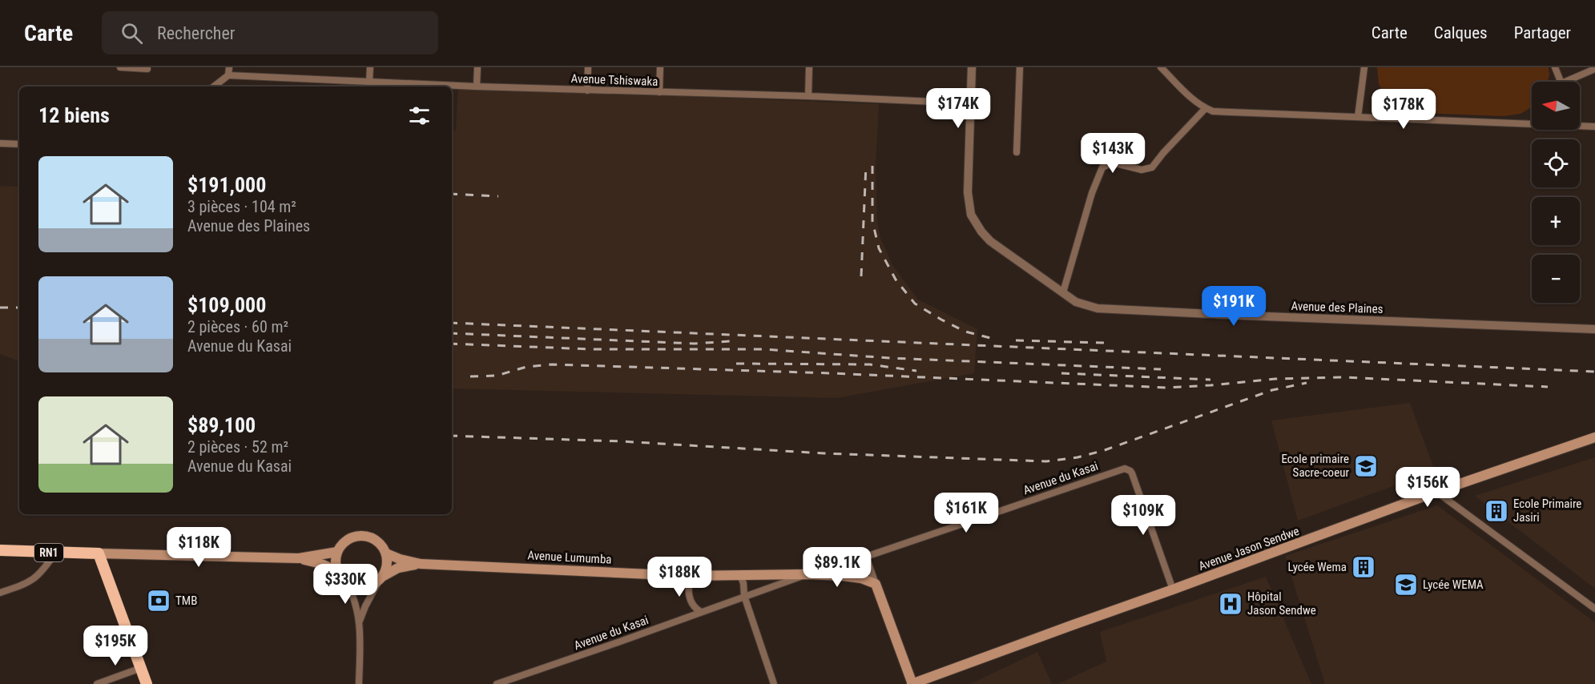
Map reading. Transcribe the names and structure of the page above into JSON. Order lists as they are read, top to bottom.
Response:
{
  "streets": {
    "highway": ["RN1"],
    "main road": ["Avenue Jason Sendwe", "Avenue Lumumba"],
    "street": ["Avenue Tshiswaka", "Avenue des Plaines", "Avenue du Kasai"]
  },
  "crossings": [
    ["Avenue Tshiswaka", "Avenue des Plaines"],
    ["Avenue du Kasai", "Avenue Jason Sendwe"],
    ["Avenue du Kasai", "Avenue Lumumba"]
  ],
  "places": {
    "school or university": ["Ecole primaire Sacre-coeur", "Lycée WEMA"],
    "building": ["Ecole Primaire Jasiri", "Lycée Wema"],
    "bank": ["TMB"],
    "hospital": ["Hôpital Jason Sendwe"]
  },
  "north": "left",
  "page": {
    "header": "Carte",
    "search": "Rechercher",
    "nav": ["Carte", "Calques", "Partager"],
    "map_buttons": ["+", "−"],
    "heading": "12 biens",
    "price": [
      "$174K",
      "$178K",
      "$143K",
      "$191K",
      "$156K",
      "$161K",
      "$109K",
      "$118K",
      "$89.1K",
      "$188K",
      "$330K",
      "$195K"
    ],
    "list": [
      {
        "name": "$191,000",
        "note": "3 pièces · 104 m² · Avenue des Plaines"
      },
      {
        "name": "$109,000",
        "note": "2 pièces · 60 m² · Avenue du Kasai"
      },
      {
        "name": "$89,100",
        "note": "2 pièces · 52 m² · Avenue du Kasai"
      }
    ]
  }
}
